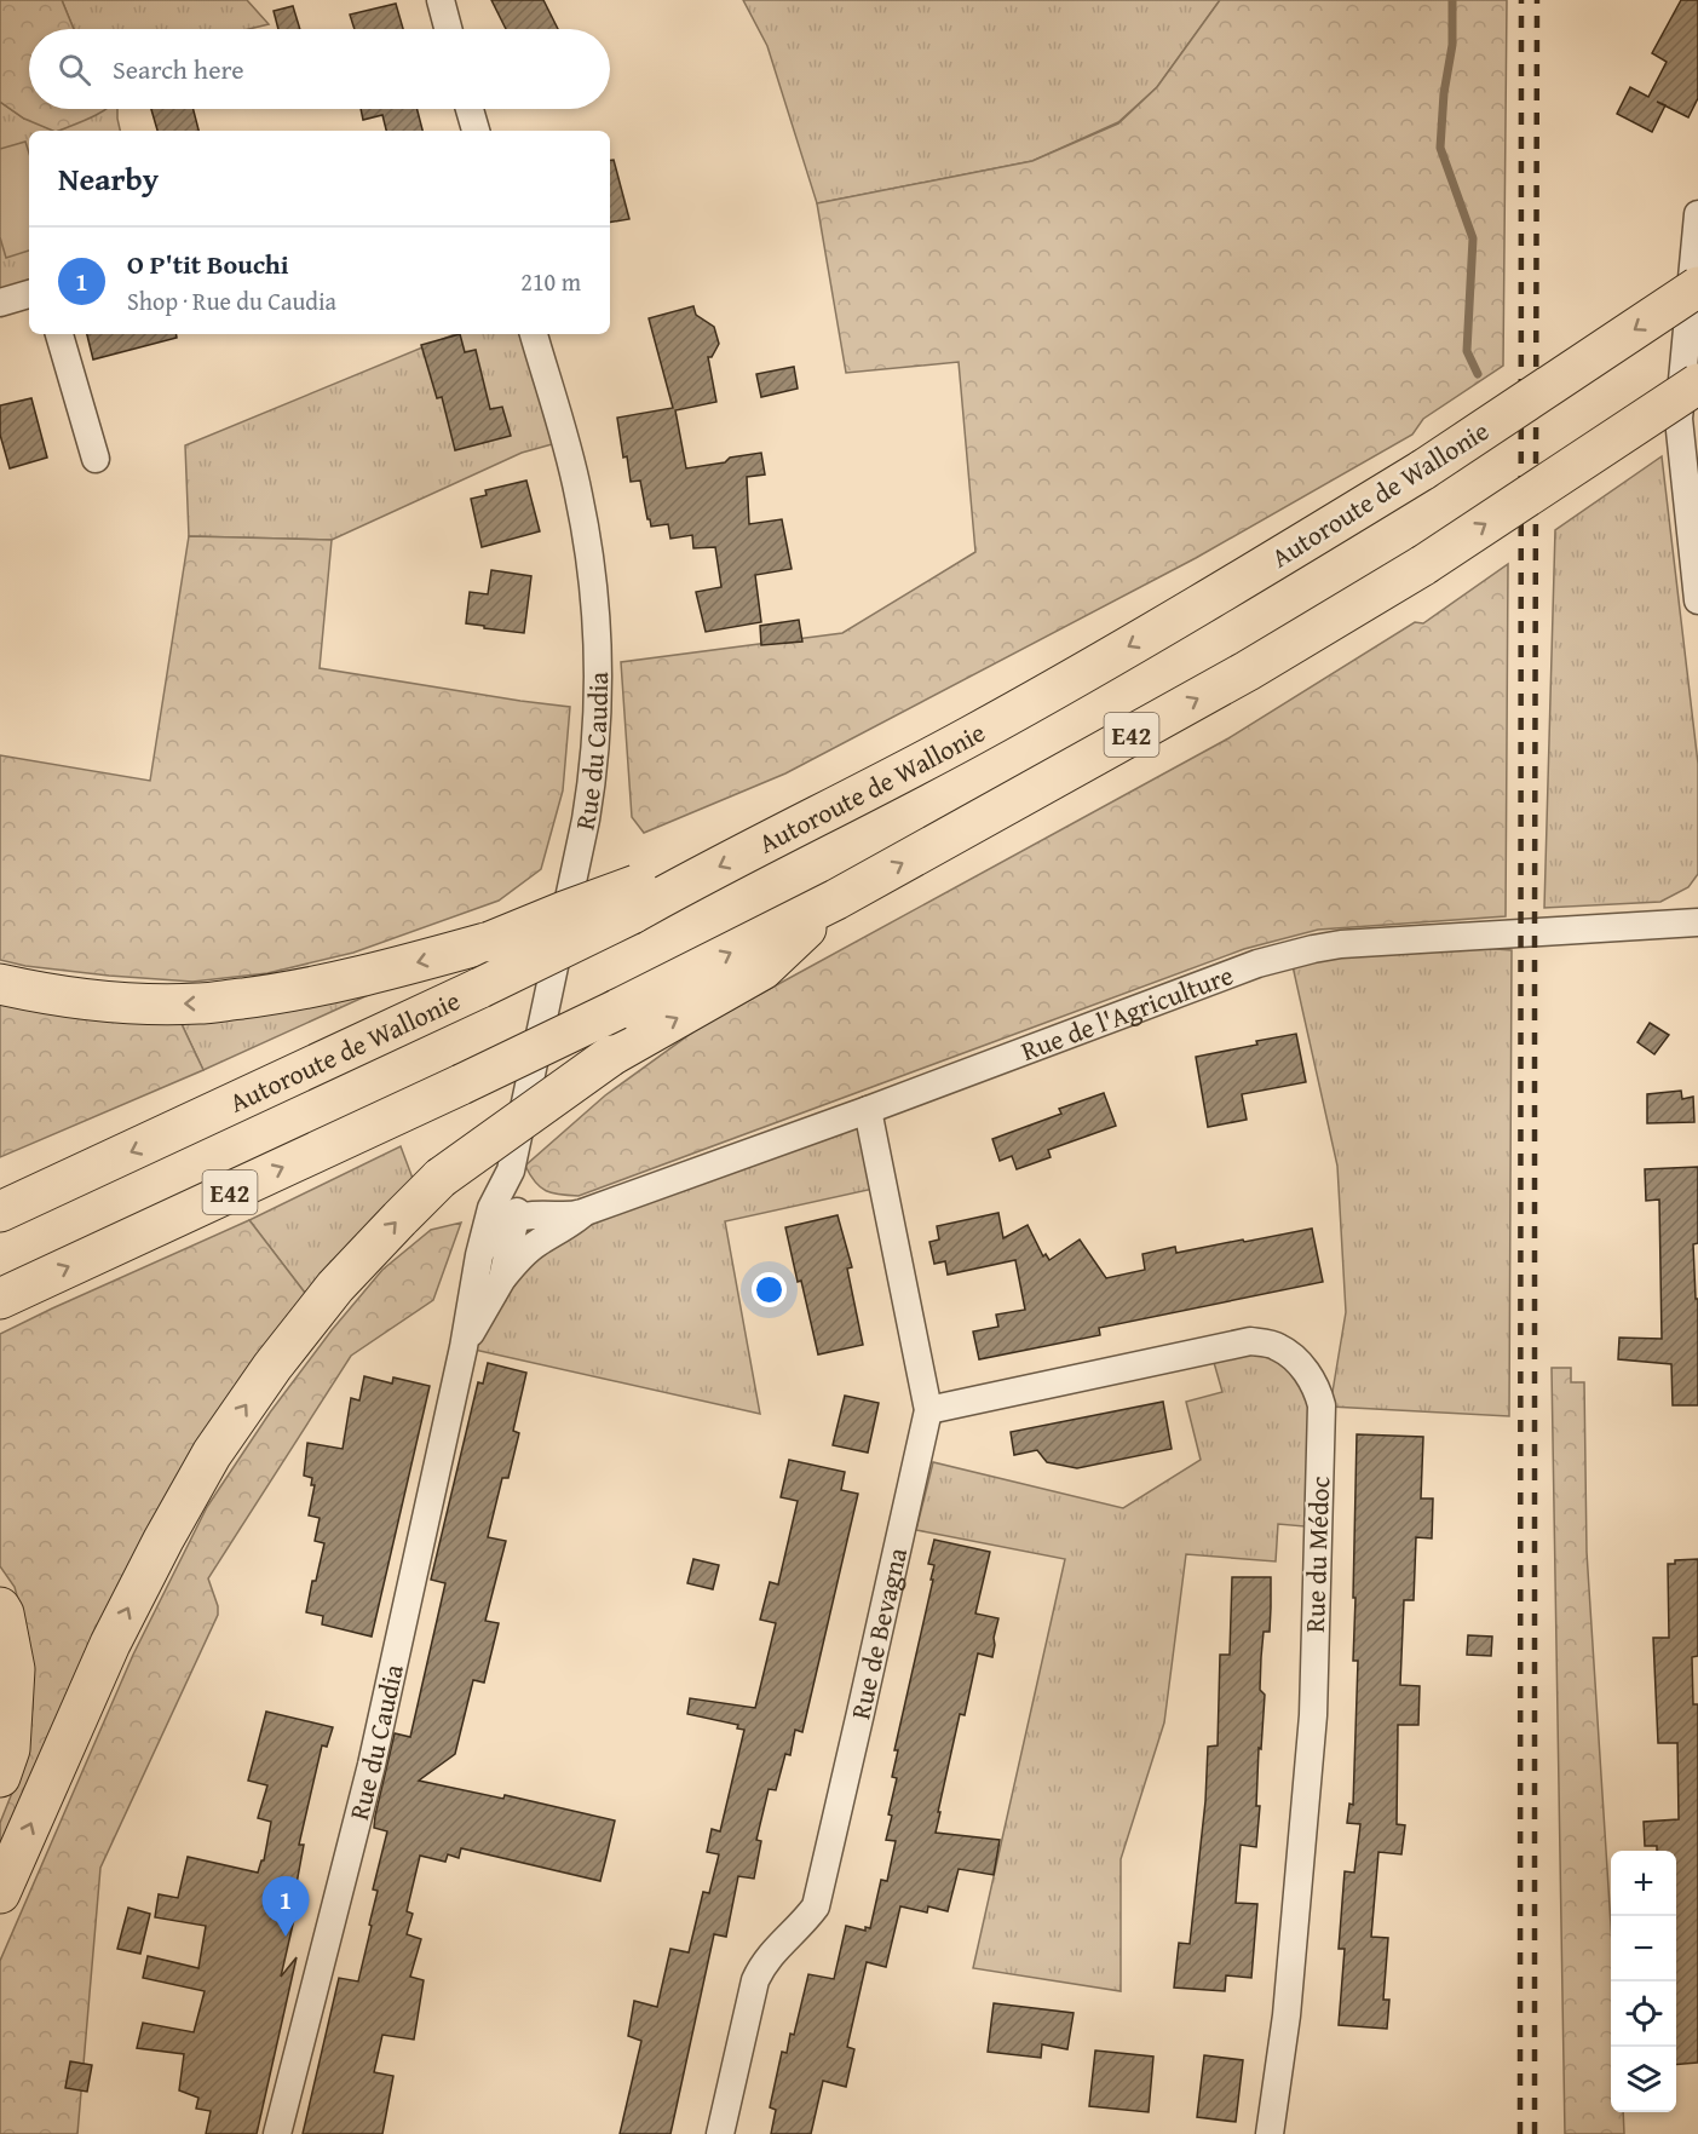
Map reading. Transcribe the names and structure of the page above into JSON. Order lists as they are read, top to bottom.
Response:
{
  "streets": {
    "highway": ["Autoroute de Wallonie", "E42"],
    "street": [
      "Rue du Caudia",
      "Rue de l'Agriculture",
      "Rue du Médoc",
      "Rue de Bevagna"
    ]
  },
  "crossings": [
    ["Rue du Caudia", "Rue de l'Agriculture"],
    ["Rue de l'Agriculture", "Rue de Bevagna"],
    ["Rue du Médoc", "Rue de Bevagna"]
  ],
  "page": {
    "search": "Search here",
    "heading": "Nearby",
    "list": [
      {
        "mark": "1",
        "name": "O P'tit Bouchi",
        "note": "Shop · Rue du Caudia",
        "value": "210 m"
      }
    ],
    "map_buttons": ["+", "−"],
    "pins": "1"
  }
}
